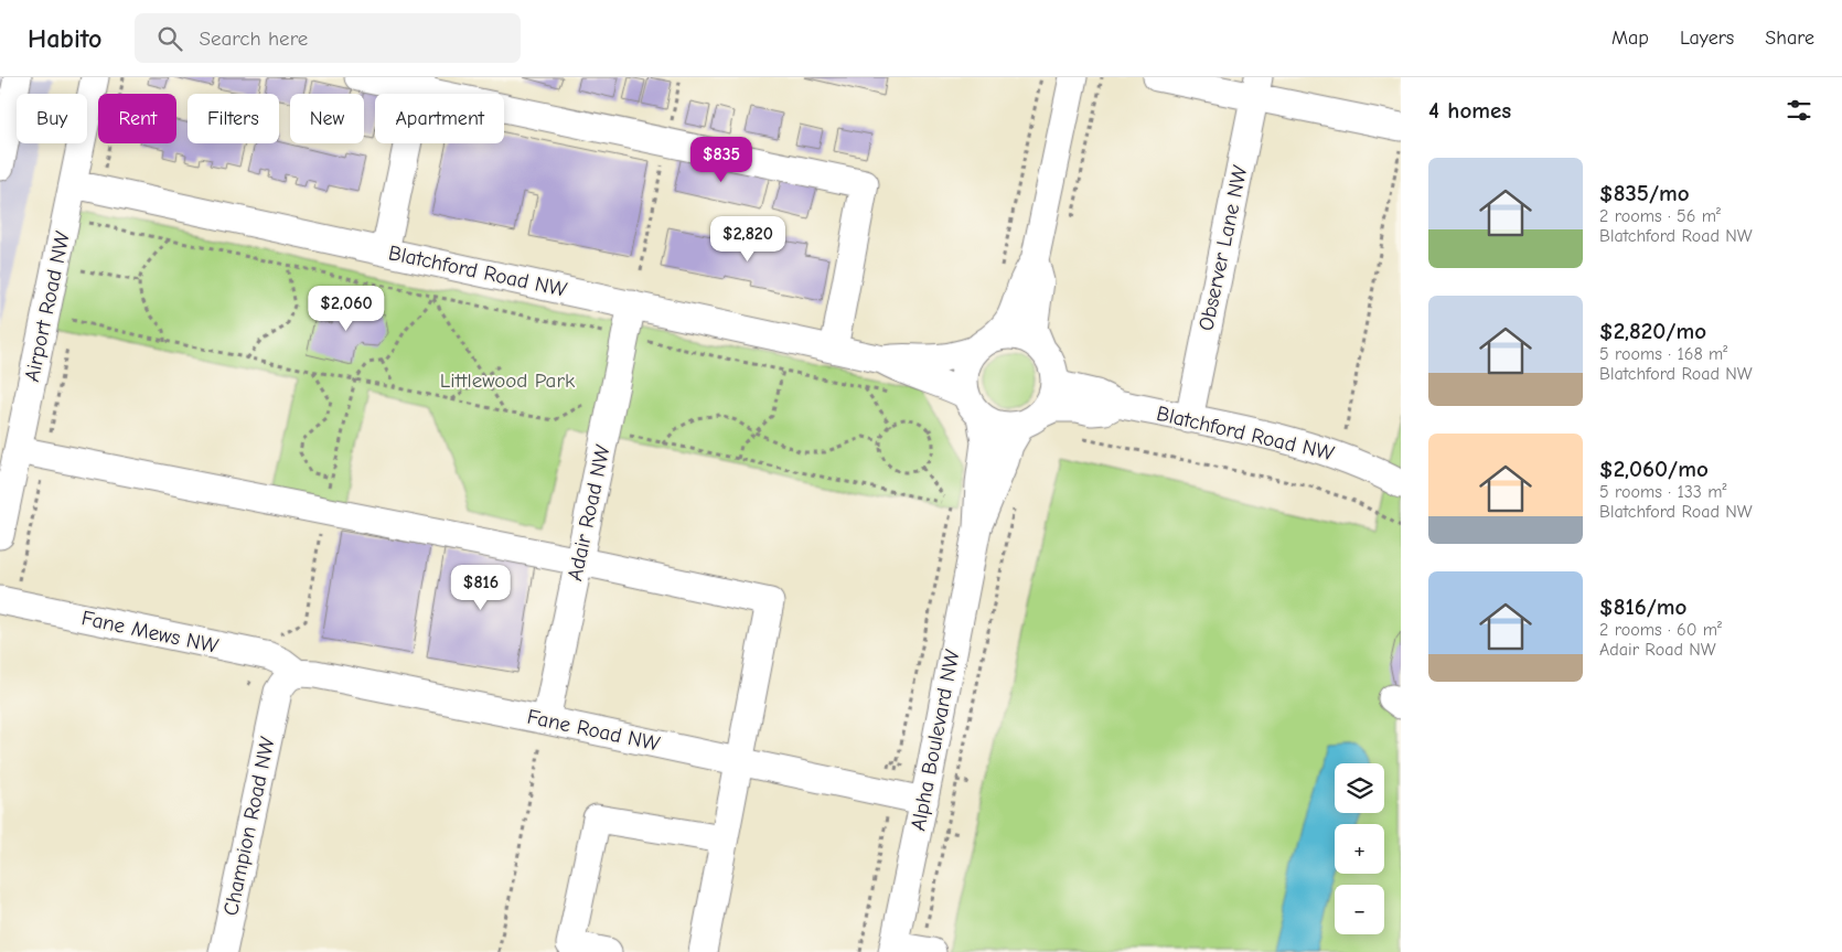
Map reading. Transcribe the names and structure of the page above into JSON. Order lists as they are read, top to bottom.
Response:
{
  "streets": {
    "street": [
      "Observer Lane NW",
      "Blatchford Road NW",
      "Airport Road NW",
      "Adair Road NW",
      "Fane Mews NW",
      "Fane Road NW",
      "Alpha Boulevard NW",
      "Champion Road NW"
    ]
  },
  "crossings": [
    ["Observer Lane NW", "Blatchford Road NW"],
    ["Blatchford Road NW", "Airport Road NW"],
    ["Blatchford Road NW", "Adair Road NW"],
    ["Blatchford Road NW", "Alpha Boulevard NW"],
    ["Adair Road NW", "Fane Road NW"],
    ["Fane Mews NW", "Fane Road NW"],
    ["Fane Mews NW", "Champion Road NW"],
    ["Fane Road NW", "Alpha Boulevard NW"],
    ["Fane Road NW", "Champion Road NW"]
  ],
  "parks": ["Littlewood Park"],
  "page": {
    "header": "Habito",
    "search": "Search here",
    "nav": ["Map", "Layers", "Share"],
    "heading": "4 homes",
    "chip": [
      "Buy",
      "Rent",
      "Filters",
      "New",
      "Apartment"
    ],
    "price": [
      "$835",
      "$2,820",
      "$2,060",
      "$816"
    ],
    "list": [
      {
        "name": "$835/mo",
        "note": "2 rooms · 56 m² · Blatchford Road NW"
      },
      {
        "name": "$2,820/mo",
        "note": "5 rooms · 168 m² · Blatchford Road NW"
      },
      {
        "name": "$2,060/mo",
        "note": "5 rooms · 133 m² · Blatchford Road NW"
      },
      {
        "name": "$816/mo",
        "note": "2 rooms · 60 m² · Adair Road NW"
      }
    ],
    "map_buttons": ["+", "−"]
  }
}
